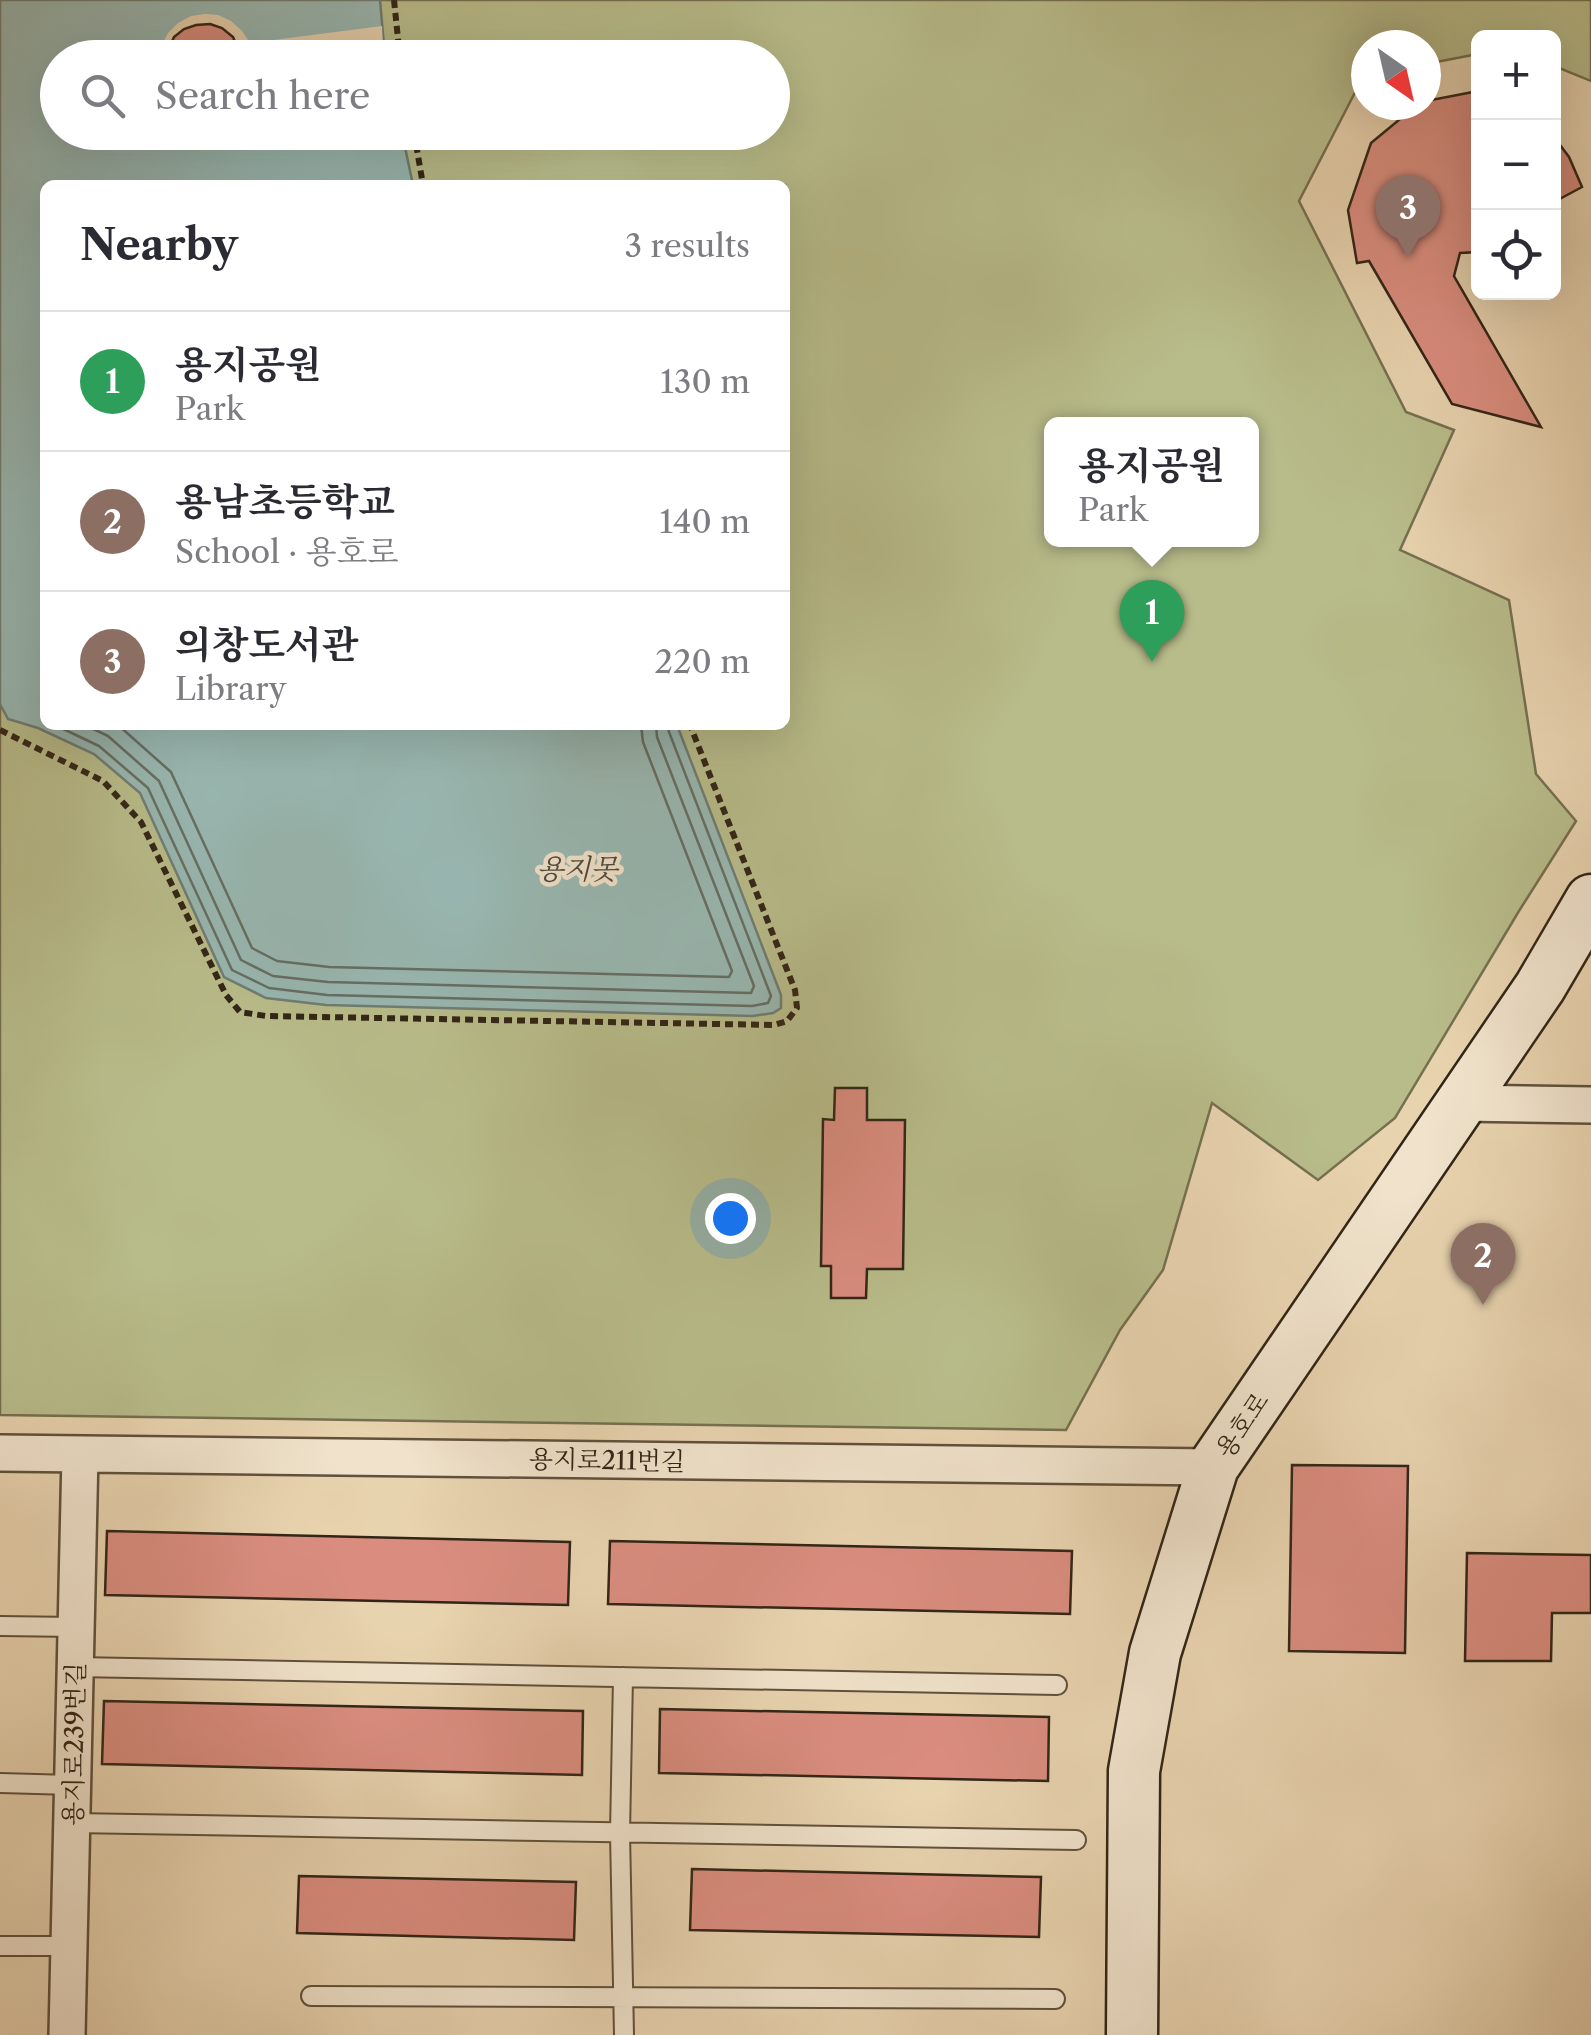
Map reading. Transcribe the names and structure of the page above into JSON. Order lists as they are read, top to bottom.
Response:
{
  "streets": {
    "street": ["용호로", "용지로211번길", "용지로239번길"]
  },
  "crossings": [
    ["용호로", "용지로211번길"],
    ["용지로211번길", "용지로239번길"]
  ],
  "water": ["용지못"],
  "north": "bottom right",
  "page": {
    "map_buttons": ["+", "−"],
    "search": "Search here",
    "pins": ["3", "1", "2"],
    "heading": ["Nearby", "3 results"],
    "list": [
      {
        "mark": "1",
        "name": "용지공원",
        "note": "Park",
        "value": "130 m"
      },
      {
        "mark": "2",
        "name": "용남초등학교",
        "note": "School · 용호로",
        "value": "140 m"
      },
      {
        "mark": "3",
        "name": "의창도서관",
        "note": "Library",
        "value": "220 m"
      }
    ],
    "popup": ["용지공원", "Park"]
  }
}
